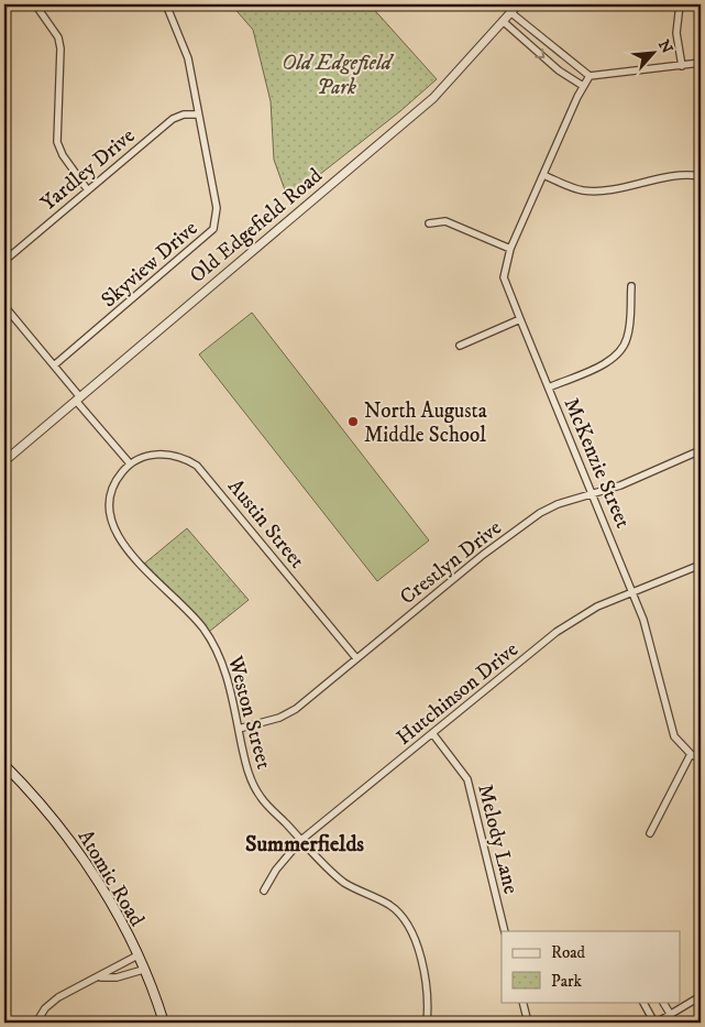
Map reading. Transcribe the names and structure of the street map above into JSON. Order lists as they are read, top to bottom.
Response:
{
  "streets": {
    "main road": ["Atomic Road"],
    "street": [
      "Yardley Drive",
      "Old Edgefield Road",
      "Skyview Drive",
      "McKenzie Street",
      "Austin Street",
      "Crestlyn Drive",
      "Hutchinson Drive",
      "Weston Street",
      "Melody Lane"
    ]
  },
  "crossings": [
    ["Yardley Drive", "Skyview Drive"],
    ["McKenzie Street", "Crestlyn Drive"],
    ["McKenzie Street", "Hutchinson Drive"],
    ["Austin Street", "Crestlyn Drive"],
    ["Austin Street", "Weston Street"],
    ["Crestlyn Drive", "Weston Street"],
    ["Hutchinson Drive", "Weston Street"],
    ["Hutchinson Drive", "Melody Lane"]
  ],
  "districts": ["Summerfields"],
  "parks": ["Old Edgefield Park"],
  "places": ["North Augusta Middle School"],
  "legend": ["Road", "Park"],
  "north": "top right"
}
